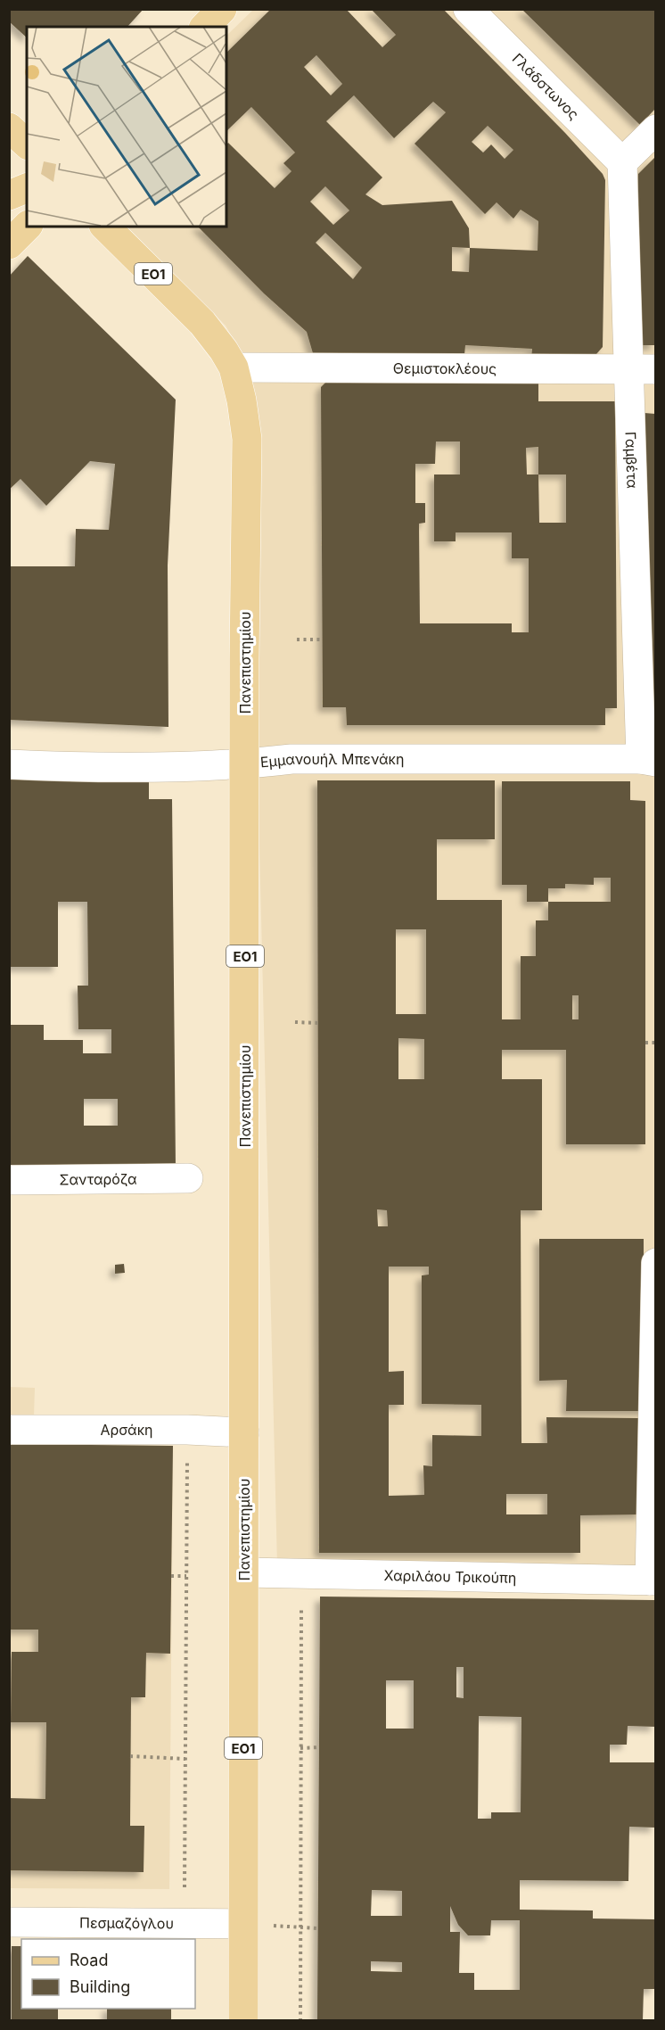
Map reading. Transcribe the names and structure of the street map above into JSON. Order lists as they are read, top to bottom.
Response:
{
  "streets": {
    "main road": ["ΕΟ1", "Πανεπιστημίου"],
    "street": [
      "Γλάδστωνος",
      "Θεμιστοκλέους",
      "Γαμβέτα",
      "Εμμανουήλ Μπενάκη",
      "Σανταρόζα",
      "Αρσάκη",
      "Χαριλάου Τρικούπη",
      "Πεσμαζόγλου"
    ]
  },
  "crossings": [
    ["Γλάδστωνος", "Γαμβέτα"],
    ["Θεμιστοκλέους", "Γαμβέτα"],
    ["Θεμιστοκλέους", "Πανεπιστημίου"],
    ["Γαμβέτα", "Εμμανουήλ Μπενάκη"],
    ["Πανεπιστημίου", "Εμμανουήλ Μπενάκη"],
    ["Πανεπιστημίου", "Αρσάκη"],
    ["Πανεπιστημίου", "Χαριλάου Τρικούπη"],
    ["Πανεπιστημίου", "Πεσμαζόγλου"]
  ],
  "legend": ["Road", "Building"]
}
